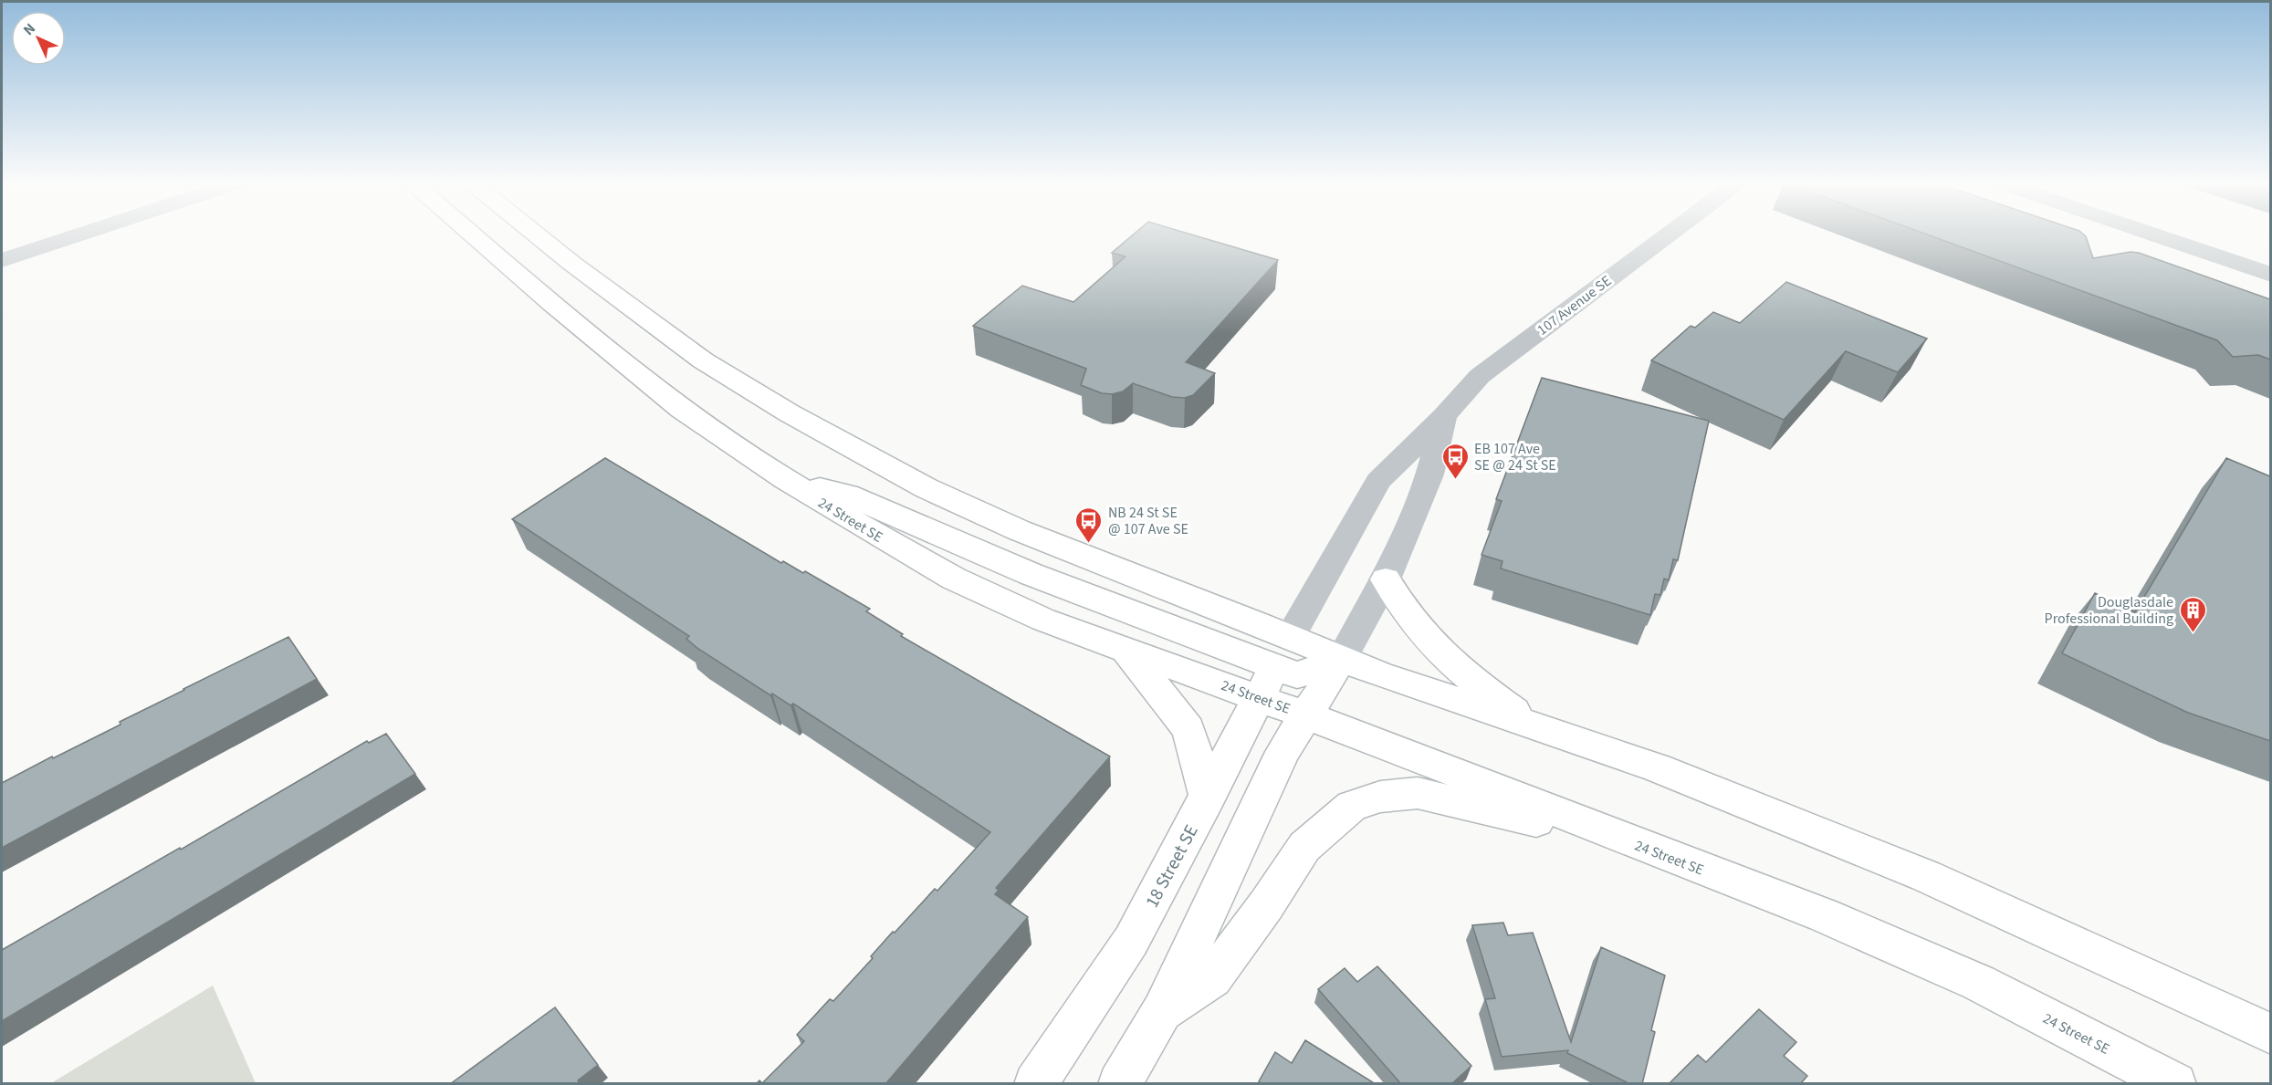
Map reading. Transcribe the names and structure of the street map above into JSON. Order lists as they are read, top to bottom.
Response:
{
  "streets": {
    "main road": ["24 Street SE", "18 Street SE"],
    "street": ["107 Avenue SE"]
  },
  "crossings": [
    ["107 Avenue SE", "18 Street SE"],
    ["24 Street SE", "18 Street SE"]
  ],
  "places": {
    "bus stop": ["EB 107 Ave SE @ 24 St SE", "NB 24 St SE @ 107 Ave SE"],
    "building": ["Douglasdale Professional Building"]
  },
  "north": "top left"
}
